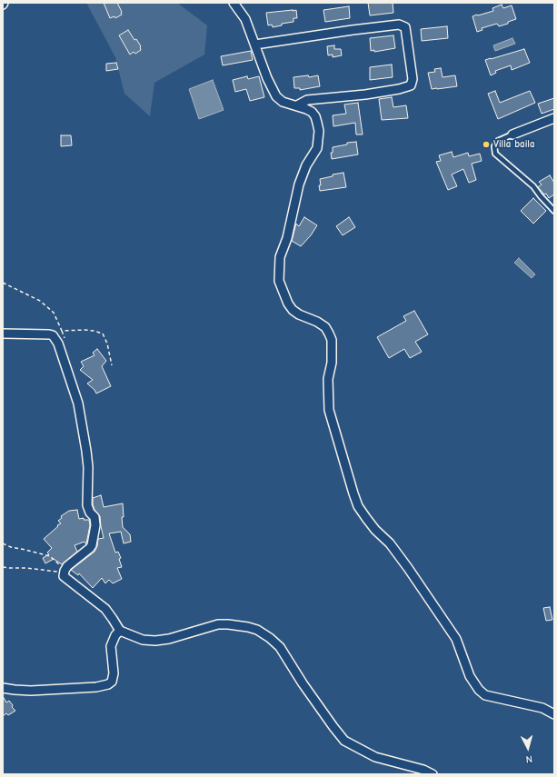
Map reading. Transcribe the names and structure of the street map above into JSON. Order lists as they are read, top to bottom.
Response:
{
  "places": ["Villa baila"],
  "north": "bottom"
}
